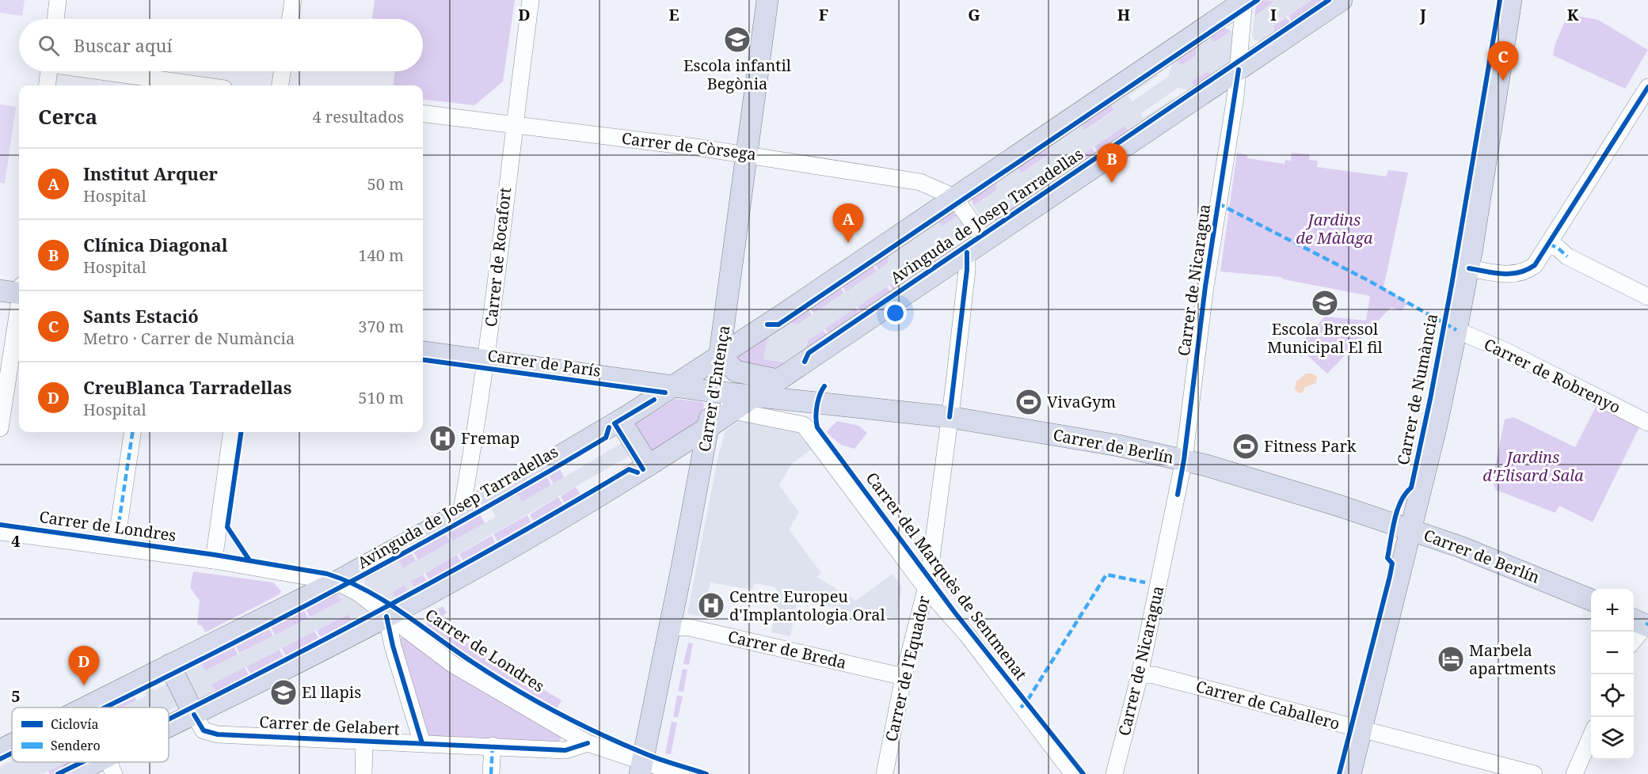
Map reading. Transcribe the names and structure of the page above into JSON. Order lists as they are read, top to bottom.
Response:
{
  "streets": {
    "main road": [
      "Avinguda de Josep Tarradellas",
      "Carrer de París",
      "Carrer d'Entença",
      "Carrer de Numància",
      "Carrer de Berlín"
    ],
    "street": [
      "Carrer de Còrsega",
      "Carrer de Rocafort",
      "Carrer de Nicaragua",
      "Carrer de Robrenyo",
      "Carrer de Londres",
      "Carrer del Marquès de Sentmenat",
      "Carrer de Breda",
      "Carrer de l'Equador",
      "Carrer de Caballero",
      "Carrer de Gelabert"
    ]
  },
  "crossings": [
    ["Carrer de Còrsega", "Avinguda de Josep Tarradellas"],
    ["Carrer de Còrsega", "Carrer de Rocafort"],
    ["Carrer de Còrsega", "Carrer d'Entença"],
    ["Avinguda de Josep Tarradellas", "Carrer de Rocafort"],
    ["Avinguda de Josep Tarradellas", "Carrer de Nicaragua"],
    ["Avinguda de Josep Tarradellas", "Carrer de París"],
    ["Avinguda de Josep Tarradellas", "Carrer d'Entença"],
    ["Avinguda de Josep Tarradellas", "Carrer de Berlín"],
    ["Avinguda de Josep Tarradellas", "Carrer de Londres"],
    ["Avinguda de Josep Tarradellas", "Carrer de l'Equador"],
    ["Avinguda de Josep Tarradellas", "Carrer de Gelabert"],
    ["Carrer de Rocafort", "Carrer de París"],
    ["Carrer de Nicaragua", "Carrer de Berlín"],
    ["Carrer de Nicaragua", "Carrer de Caballero"],
    ["Carrer de Robrenyo", "Carrer de Numància"],
    ["Carrer d'Entença", "Carrer de Londres"],
    ["Carrer d'Entença", "Carrer de Breda"],
    ["Carrer de Numància", "Carrer de Berlín"],
    ["Carrer de Numància", "Carrer de Caballero"],
    ["Carrer de Berlín", "Carrer de l'Equador"],
    ["Carrer de Londres", "Carrer de Gelabert"],
    ["Carrer del Marquès de Sentmenat", "Carrer de l'Equador"],
    ["Carrer de Breda", "Carrer de l'Equador"]
  ],
  "parks": ["Jardins de Màlaga", "Jardins d'Elisard Sala"],
  "places": {
    "school or university": ["Escola infantil Begònia", "Escola Bressol Municipal El fil", "El llapis"],
    "sports": ["VivaGym", "Fitness Park"],
    "hospital": ["Fremap", "Centre Europeu d'Implantologia Oral"],
    "hotel": ["Marbela apartments"]
  },
  "legend": ["Ciclovía", "Sendero"],
  "page": {
    "search": "Buscar aquí",
    "pins": [
      "C",
      "B",
      "A",
      "D"
    ],
    "heading": ["Cerca", "4 resultados"],
    "list": [
      {
        "mark": "A",
        "name": "Institut Arquer",
        "note": "Hospital",
        "value": "50 m"
      },
      {
        "mark": "B",
        "name": "Clínica Diagonal",
        "note": "Hospital",
        "value": "140 m"
      },
      {
        "mark": "C",
        "name": "Sants Estació",
        "note": "Metro · Carrer de Numància",
        "value": "370 m"
      },
      {
        "mark": "D",
        "name": "CreuBlanca Tarradellas",
        "note": "Hospital",
        "value": "510 m"
      }
    ],
    "map_buttons": ["+", "−"]
  },
  "grid": {
    "columns": [
      "D",
      "E",
      "F",
      "G",
      "H",
      "I",
      "J",
      "K"
    ],
    "rows": ["4", "5"]
  }
}
